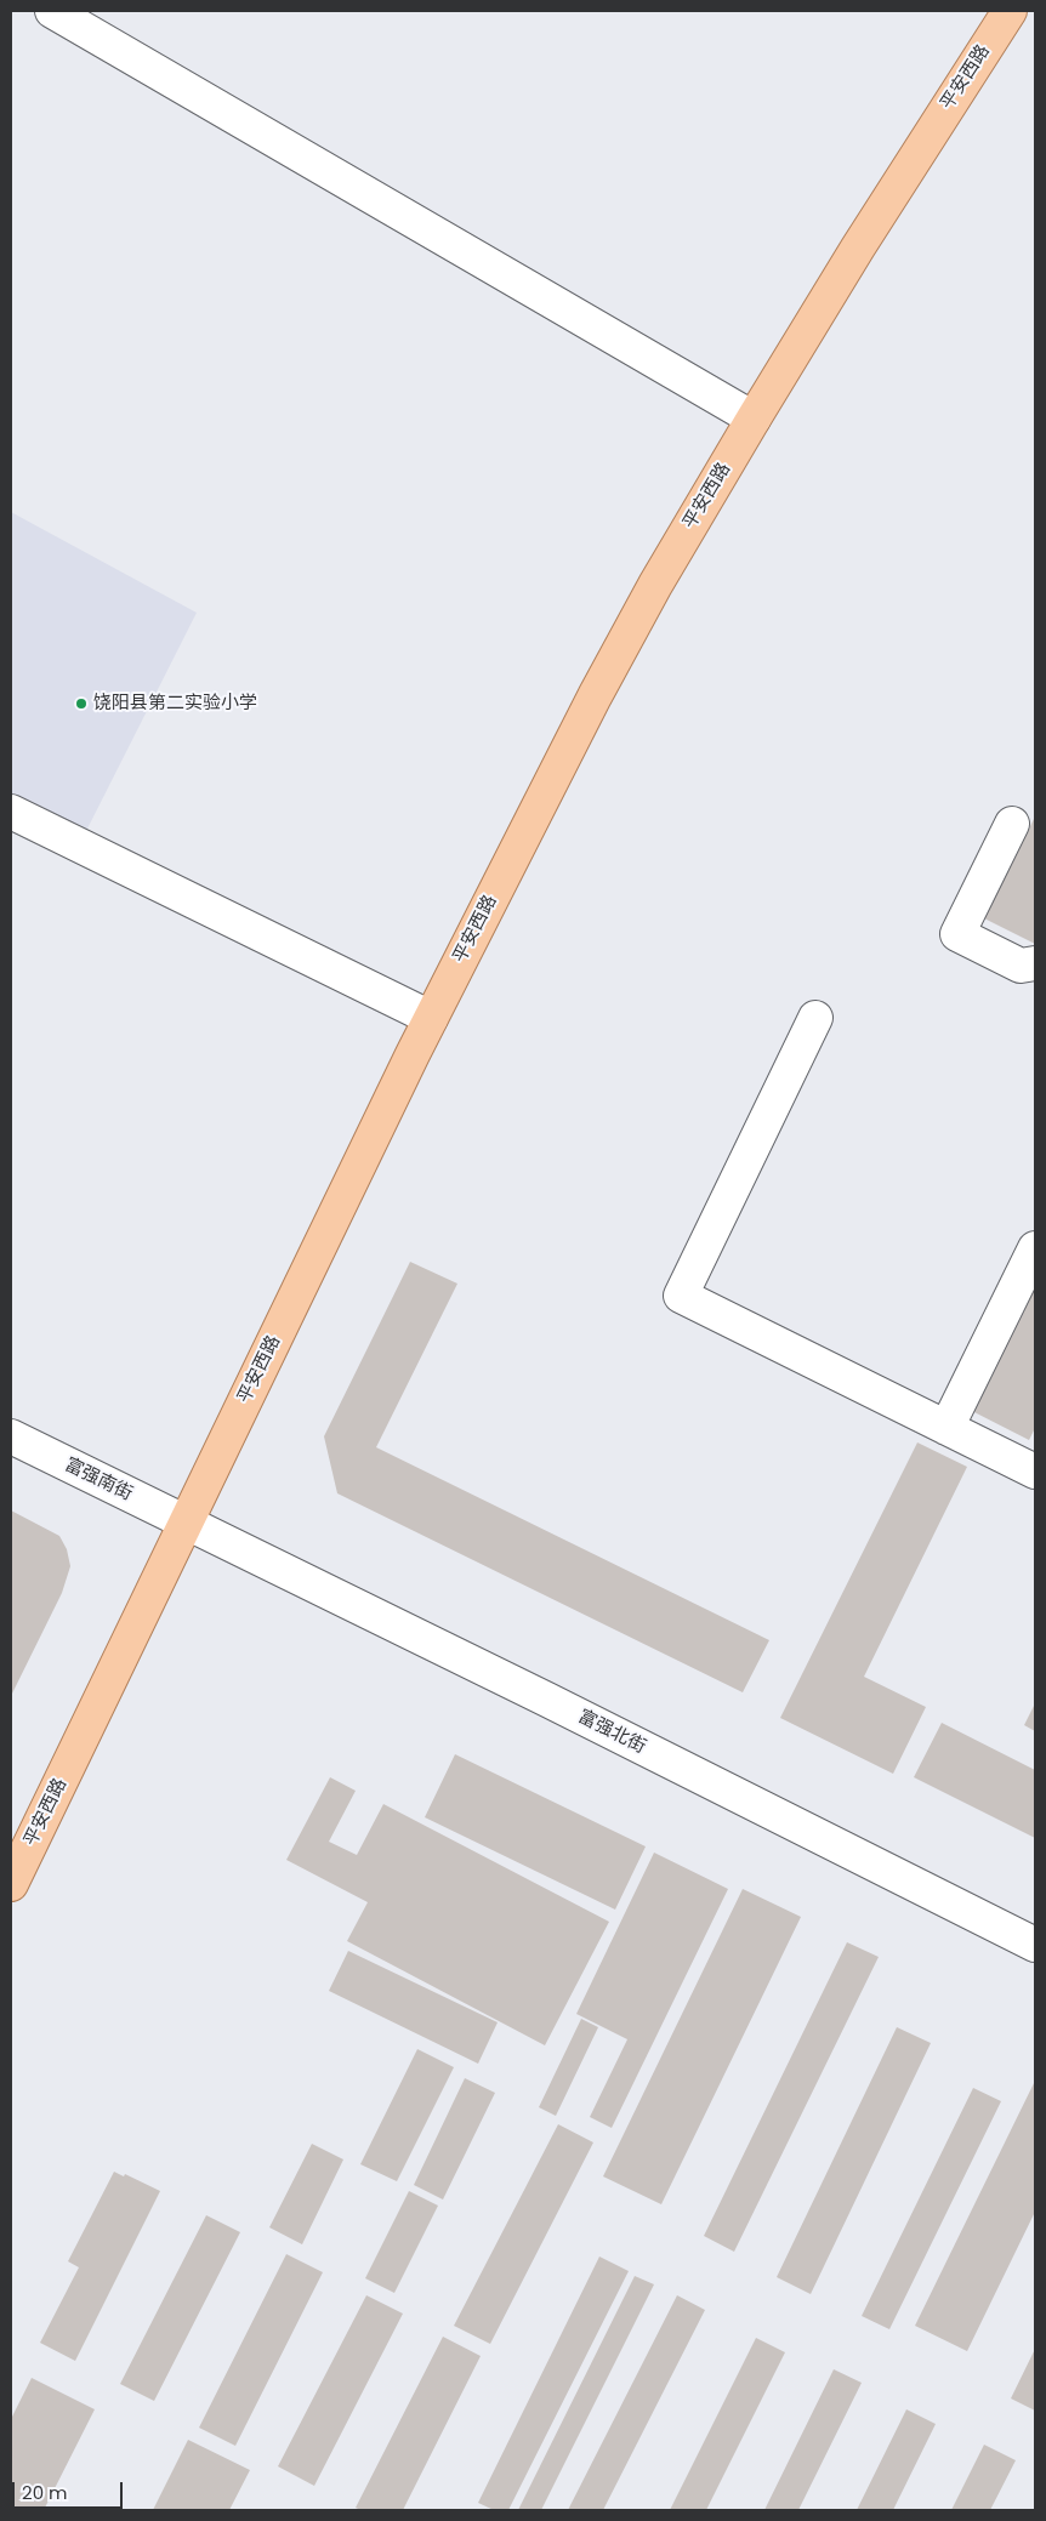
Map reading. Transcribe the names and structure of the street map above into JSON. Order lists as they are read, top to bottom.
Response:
{
  "streets": {
    "main road": ["平安西路"],
    "street": ["富强南街", "富强北街"]
  },
  "crossings": [
    ["平安西路", "富强南街"],
    ["平安西路", "富强北街"],
    ["富强南街", "富强北街"]
  ],
  "places": ["饶阳县第二实验小学"],
  "scale_bar": "20 m"
}
